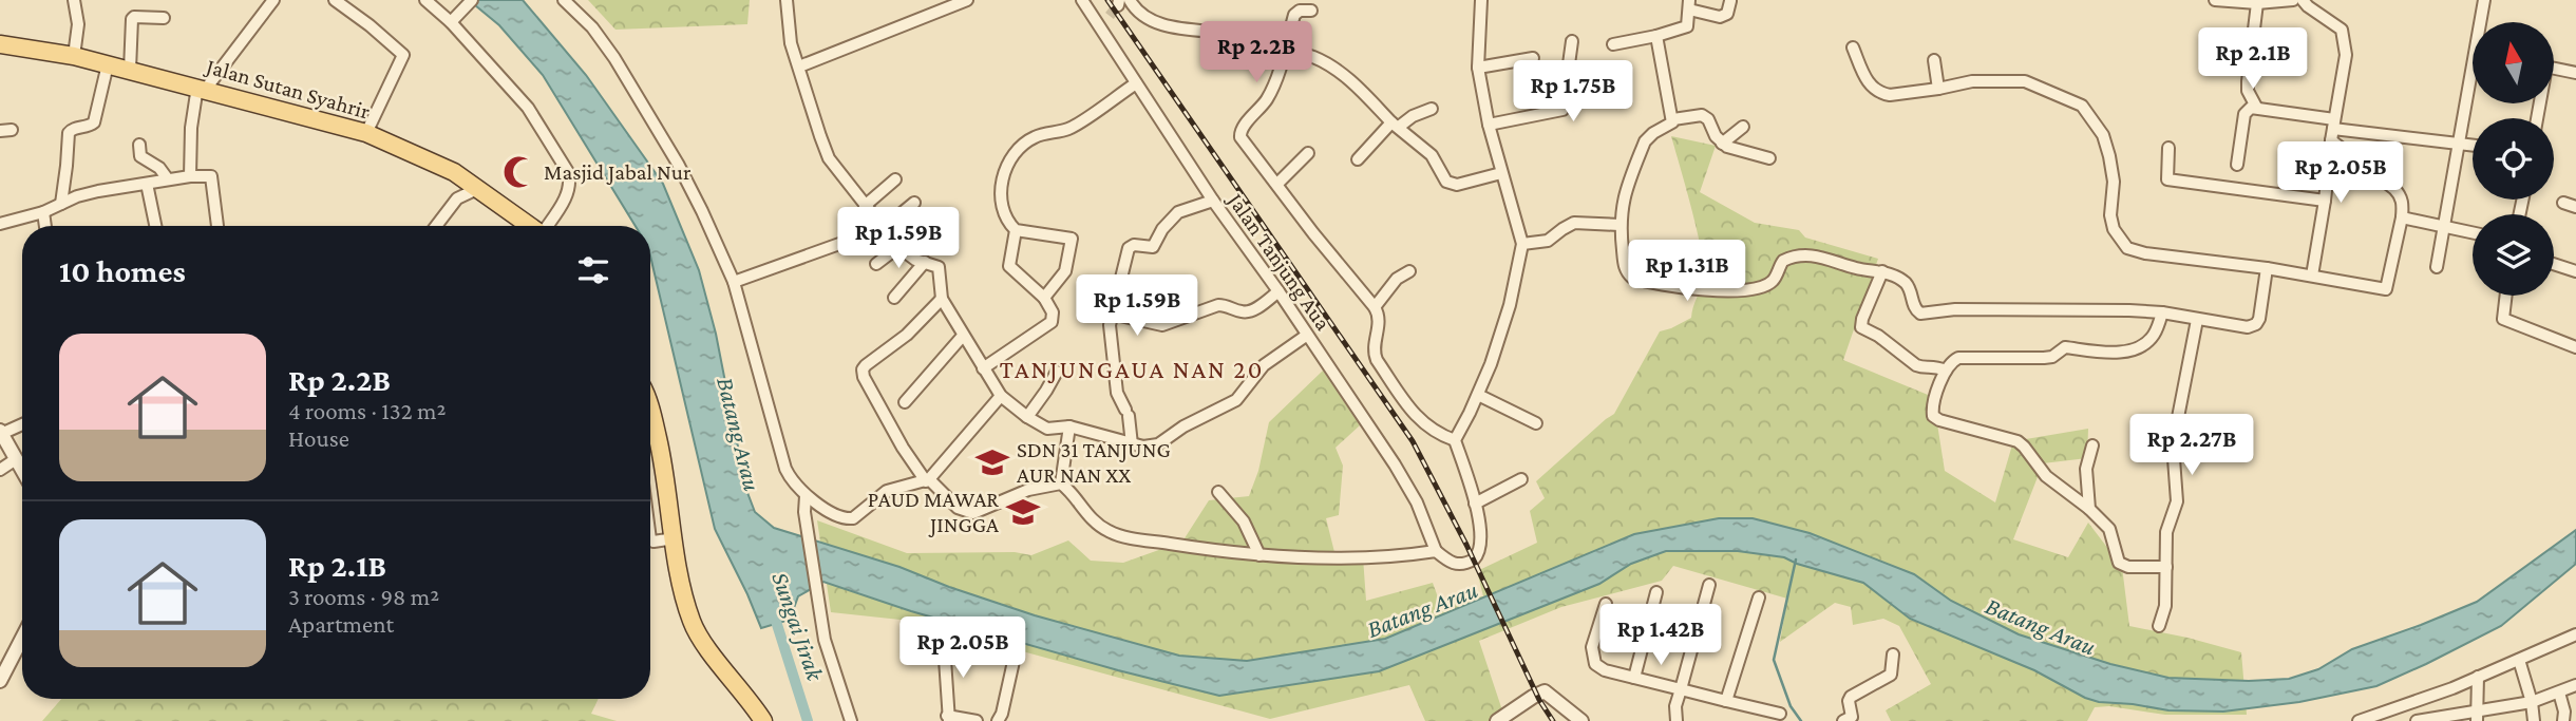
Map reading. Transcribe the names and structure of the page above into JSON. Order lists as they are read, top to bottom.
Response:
{
  "streets": {
    "main road": ["Jalan Sutan Syahrir"],
    "street": ["Jalan Tanjung Aua"]
  },
  "districts": ["TANJUNGAUA NAN 20"],
  "water": ["Batang Arau", "Sungai Jirak"],
  "places": {
    "mosque": ["Masjid Jabal Nur"],
    "school or university": ["SDN 31 TANJUNG AUR NAN XX", "PAUD MAWAR JINGGA"]
  },
  "north": "top",
  "page": {
    "price": [
      "Rp 2.2B",
      "Rp 2.1B",
      "Rp 1.75B",
      "Rp 2.05B",
      "Rp 1.59B",
      "Rp 1.31B",
      "Rp 1.59B",
      "Rp 2.27B",
      "Rp 1.42B",
      "Rp 2.05B"
    ],
    "heading": "10 homes",
    "list": [
      {
        "name": "Rp 2.2B",
        "note": "4 rooms · 132 m² · House"
      },
      {
        "name": "Rp 2.1B",
        "note": "3 rooms · 98 m² · Apartment"
      }
    ]
  }
}
